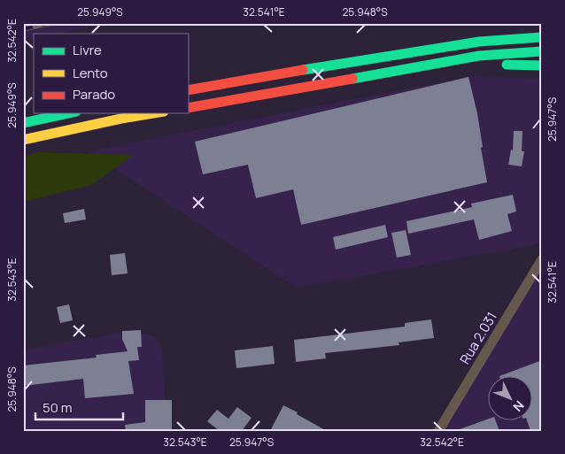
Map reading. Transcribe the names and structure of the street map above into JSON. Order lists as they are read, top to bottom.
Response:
{
  "streets": {
    "street": ["Rua 2.031"]
  },
  "legend": ["Livre", "Lento", "Parado"],
  "scale_bar": "50 m",
  "north": "bottom right",
  "coordinates": [
    "25.949°S",
    "32.541°E",
    "25.948°S",
    "32.542°E",
    "25.947°S",
    "32.543°E"
  ]
}
